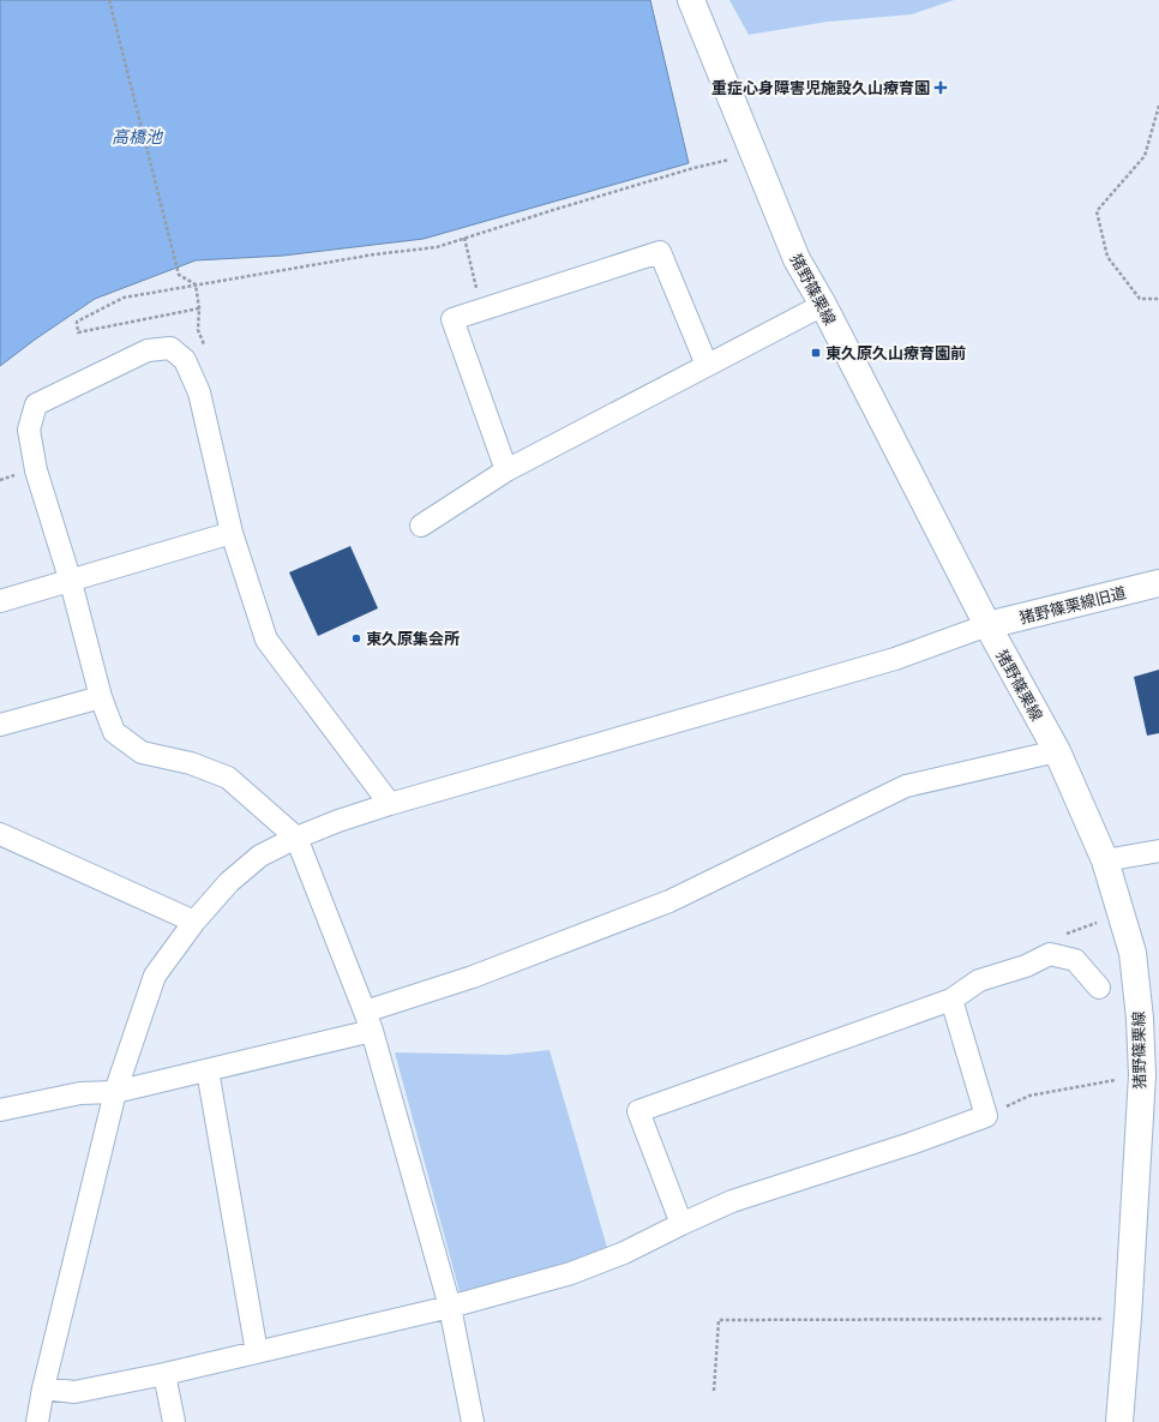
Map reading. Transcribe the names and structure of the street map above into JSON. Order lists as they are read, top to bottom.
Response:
{
  "streets": {
    "main road": ["猪野篠栗線", "猪野篠栗線旧道"]
  },
  "crossings": [
    ["猪野篠栗線", "猪野篠栗線旧道"]
  ],
  "water": ["高橋池"],
  "places": {
    "health": ["重症心身障害児施設久山療育園"],
    "transit": ["東久原久山療育園前"],
    "other": ["東久原集会所"]
  }
}
